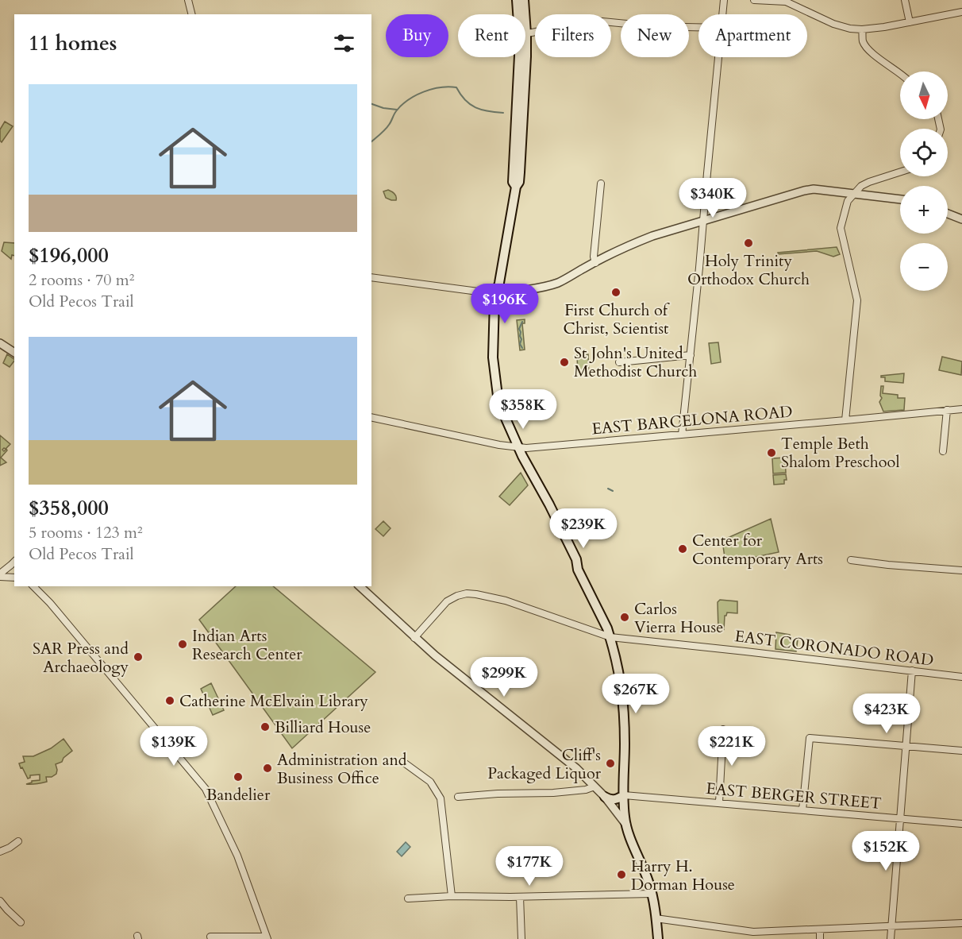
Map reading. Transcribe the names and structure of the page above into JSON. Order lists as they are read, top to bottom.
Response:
{
  "streets": {
    "street": ["EAST BARCELONA ROAD", "EAST CORONADO ROAD", "EAST BERGER STREET"]
  },
  "places": [
    "Holy Trinity Orthodox Church",
    "First Church of Christ, Scientist",
    "St John's United Methodist Church",
    "Temple Beth Shalom Preschool",
    "Center for Contemporary Arts",
    "Carlos Vierra House",
    "Indian Arts Research Center",
    "SAR Press and Archaeology",
    "Catherine McElvain Library",
    "Billiard House",
    "Cliff's Packaged Liquor",
    "Administration and Business Office",
    "Bandelier",
    "Harry H. Dorman House"
  ],
  "north": "bottom",
  "page": {
    "chip": [
      "Buy",
      "Rent",
      "Filters",
      "New",
      "Apartment"
    ],
    "heading": "11 homes",
    "map_buttons": ["+", "−"],
    "list": [
      {
        "name": "$196,000",
        "note": "2 rooms · 70 m² · Old Pecos Trail"
      },
      {
        "name": "$358,000",
        "note": "5 rooms · 123 m² · Old Pecos Trail"
      }
    ],
    "price": [
      "$340K",
      "$196K",
      "$358K",
      "$239K",
      "$299K",
      "$267K",
      "$423K",
      "$139K",
      "$221K",
      "$152K",
      "$177K"
    ]
  }
}
